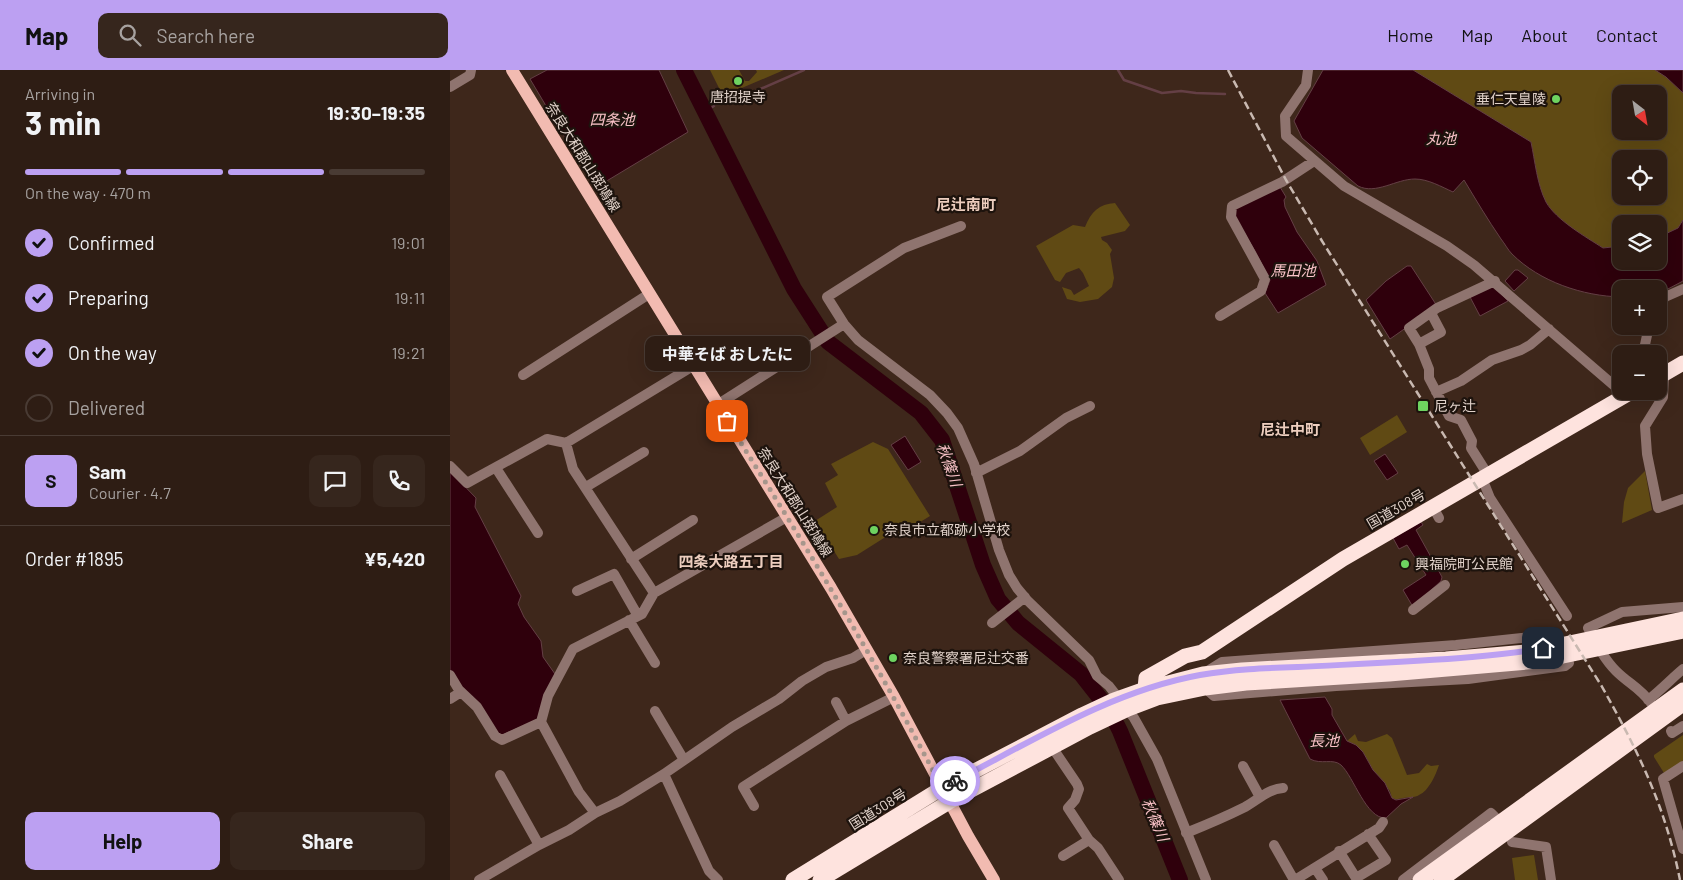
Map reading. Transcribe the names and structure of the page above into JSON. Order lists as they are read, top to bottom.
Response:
{
  "streets": {
    "highway": ["国道308号"],
    "main road": ["奈良大和郡山斑鳩線"]
  },
  "crossings": [
    ["奈良大和郡山斑鳩線", "国道308号"]
  ],
  "districts": ["尼辻南町", "尼辻中町", "四条大路五丁目"],
  "water": [
    "四条池",
    "丸池",
    "馬田池",
    "秋篠川",
    "長池"
  ],
  "places": {
    "other": [
      "唐招提寺",
      "垂仁天皇陵",
      "中華そば おしたに",
      "奈良市立都跡小学校",
      "興福院町公民館",
      "奈良警察署尼辻交番"
    ],
    "transit": ["尼ヶ辻"]
  },
  "north": "bottom right",
  "page": {
    "header": "Map",
    "search": "Search here",
    "nav": [
      "Home",
      "Map",
      "About",
      "Contact"
    ],
    "heading": ["3 min", "Arriving in", "19:30–19:35"],
    "panel": [
      "Sam",
      "Courier · 4.7",
      "Order #1895",
      "¥5,420"
    ],
    "map_buttons": ["+", "−"],
    "bar": "On the way · 470 m",
    "list": [
      ["Confirmed", "19:01"],
      ["Preparing", "19:11"],
      ["On the way", "19:21"],
      "Delivered"
    ],
    "bubble": "中華そば おしたに",
    "round": "S",
    "buttons": ["Help", "Share"]
  }
}
